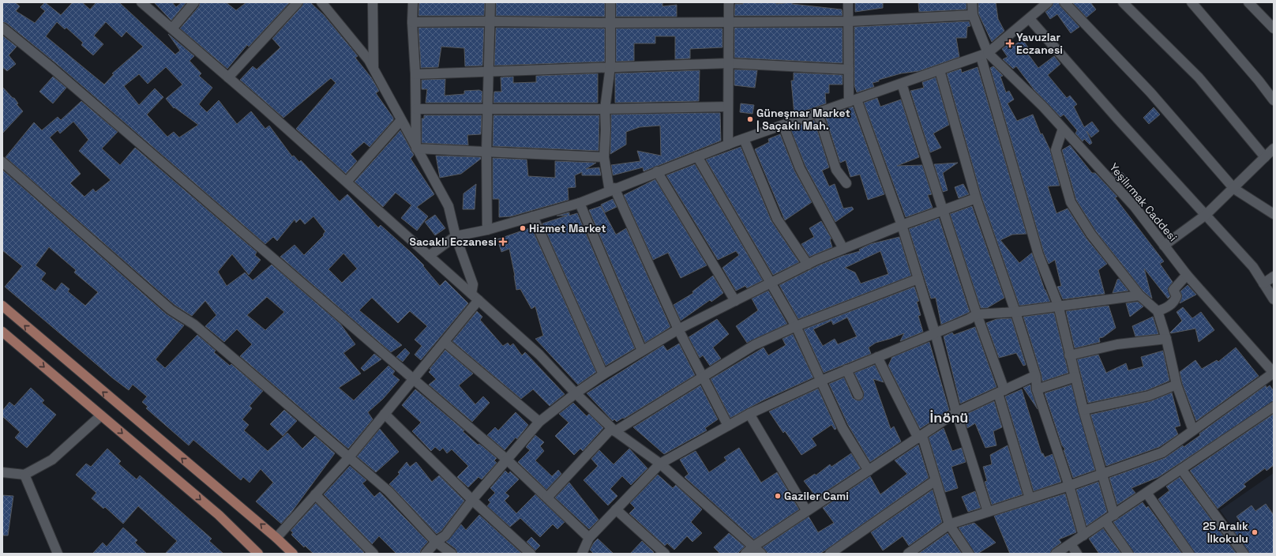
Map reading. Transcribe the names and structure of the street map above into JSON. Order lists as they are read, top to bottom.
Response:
{
  "streets": {
    "street": ["Yeşilırmak Caddesi"]
  },
  "districts": ["İnönü"],
  "places": {
    "health": ["Yavuzlar Eczanesi", "Sacaklı Eczanesi"],
    "other": [
      "Güneşmar Market | Saçaklı Mah.",
      "Hizmet Market",
      "Gaziler Cami",
      "25 Aralık İlkokulu"
    ]
  }
}
